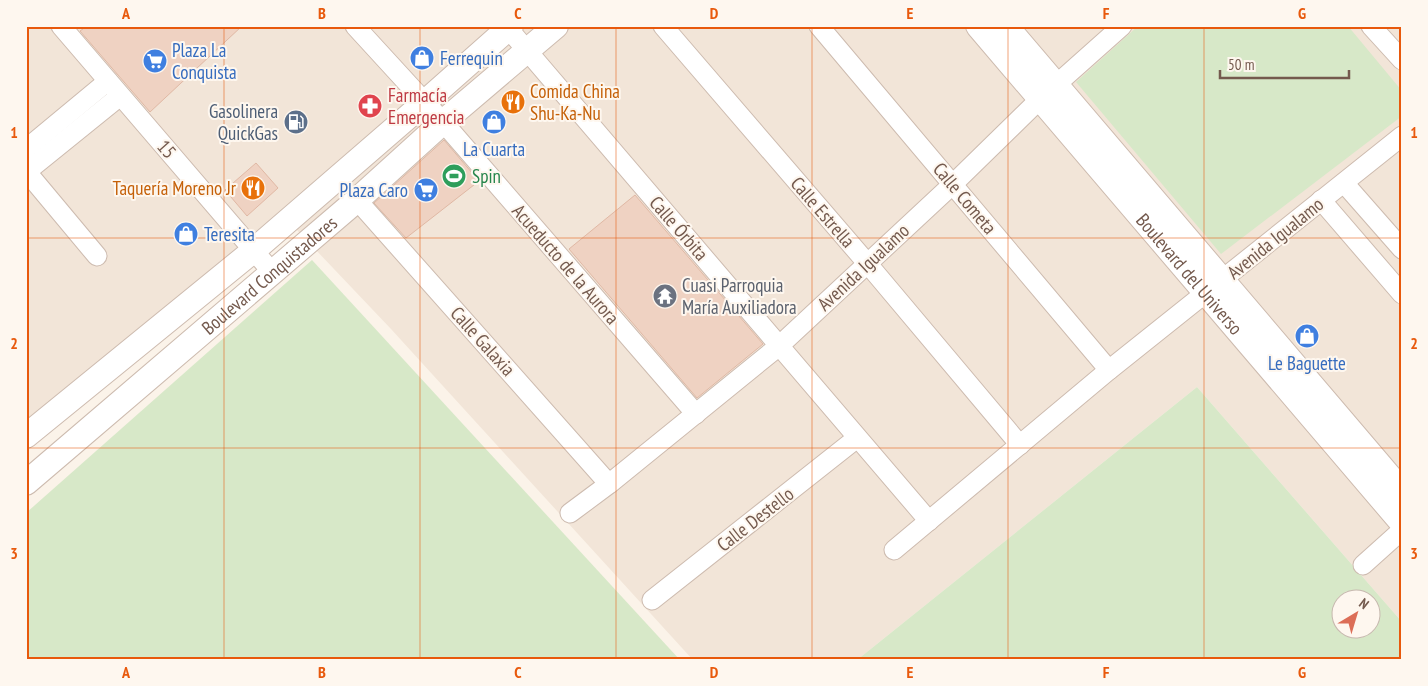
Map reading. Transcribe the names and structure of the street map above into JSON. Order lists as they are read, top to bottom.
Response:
{
  "streets": {
    "street": [
      "15",
      "Calle Cometa",
      "Calle Estrella",
      "Calle Órbita",
      "Avenida Igualamo",
      "Acueducto de la Aurora",
      "Boulevard Conquistadores",
      "Boulevard del Universo",
      "Calle Galaxia",
      "Calle Destello"
    ]
  },
  "crossings": [
    ["15", "Boulevard Conquistadores"],
    ["Calle Cometa", "Avenida Igualamo"],
    ["Calle Estrella", "Avenida Igualamo"],
    ["Calle Órbita", "Avenida Igualamo"],
    ["Calle Órbita", "Boulevard Conquistadores"],
    ["Calle Órbita", "Calle Destello"],
    ["Avenida Igualamo", "Acueducto de la Aurora"],
    ["Avenida Igualamo", "Boulevard del Universo"],
    ["Avenida Igualamo", "Calle Galaxia"],
    ["Acueducto de la Aurora", "Boulevard Conquistadores"],
    ["Boulevard Conquistadores", "Calle Galaxia"]
  ],
  "places": {
    "shop": [
      "Ferrequin",
      "La Cuarta",
      "Teresita",
      "Le Baguette"
    ],
    "supermarket": ["Plaza La Conquista", "Plaza Caro"],
    "restaurant": ["Comida China Shu-Ka-Nu", "Taquería Moreno Jr"],
    "pharmacy": ["Farmacía Emergencia"],
    "fuel station": ["Gasolinera QuickGas"],
    "sports": ["Spin"],
    "temple": ["Cuasi Parroquia María Auxiliadora"]
  },
  "scale_bar": "50 m",
  "north": "top right",
  "grid": {
    "columns": [
      "A",
      "B",
      "C",
      "D",
      "E",
      "F",
      "G"
    ],
    "rows": ["1", "2", "3"]
  }
}
